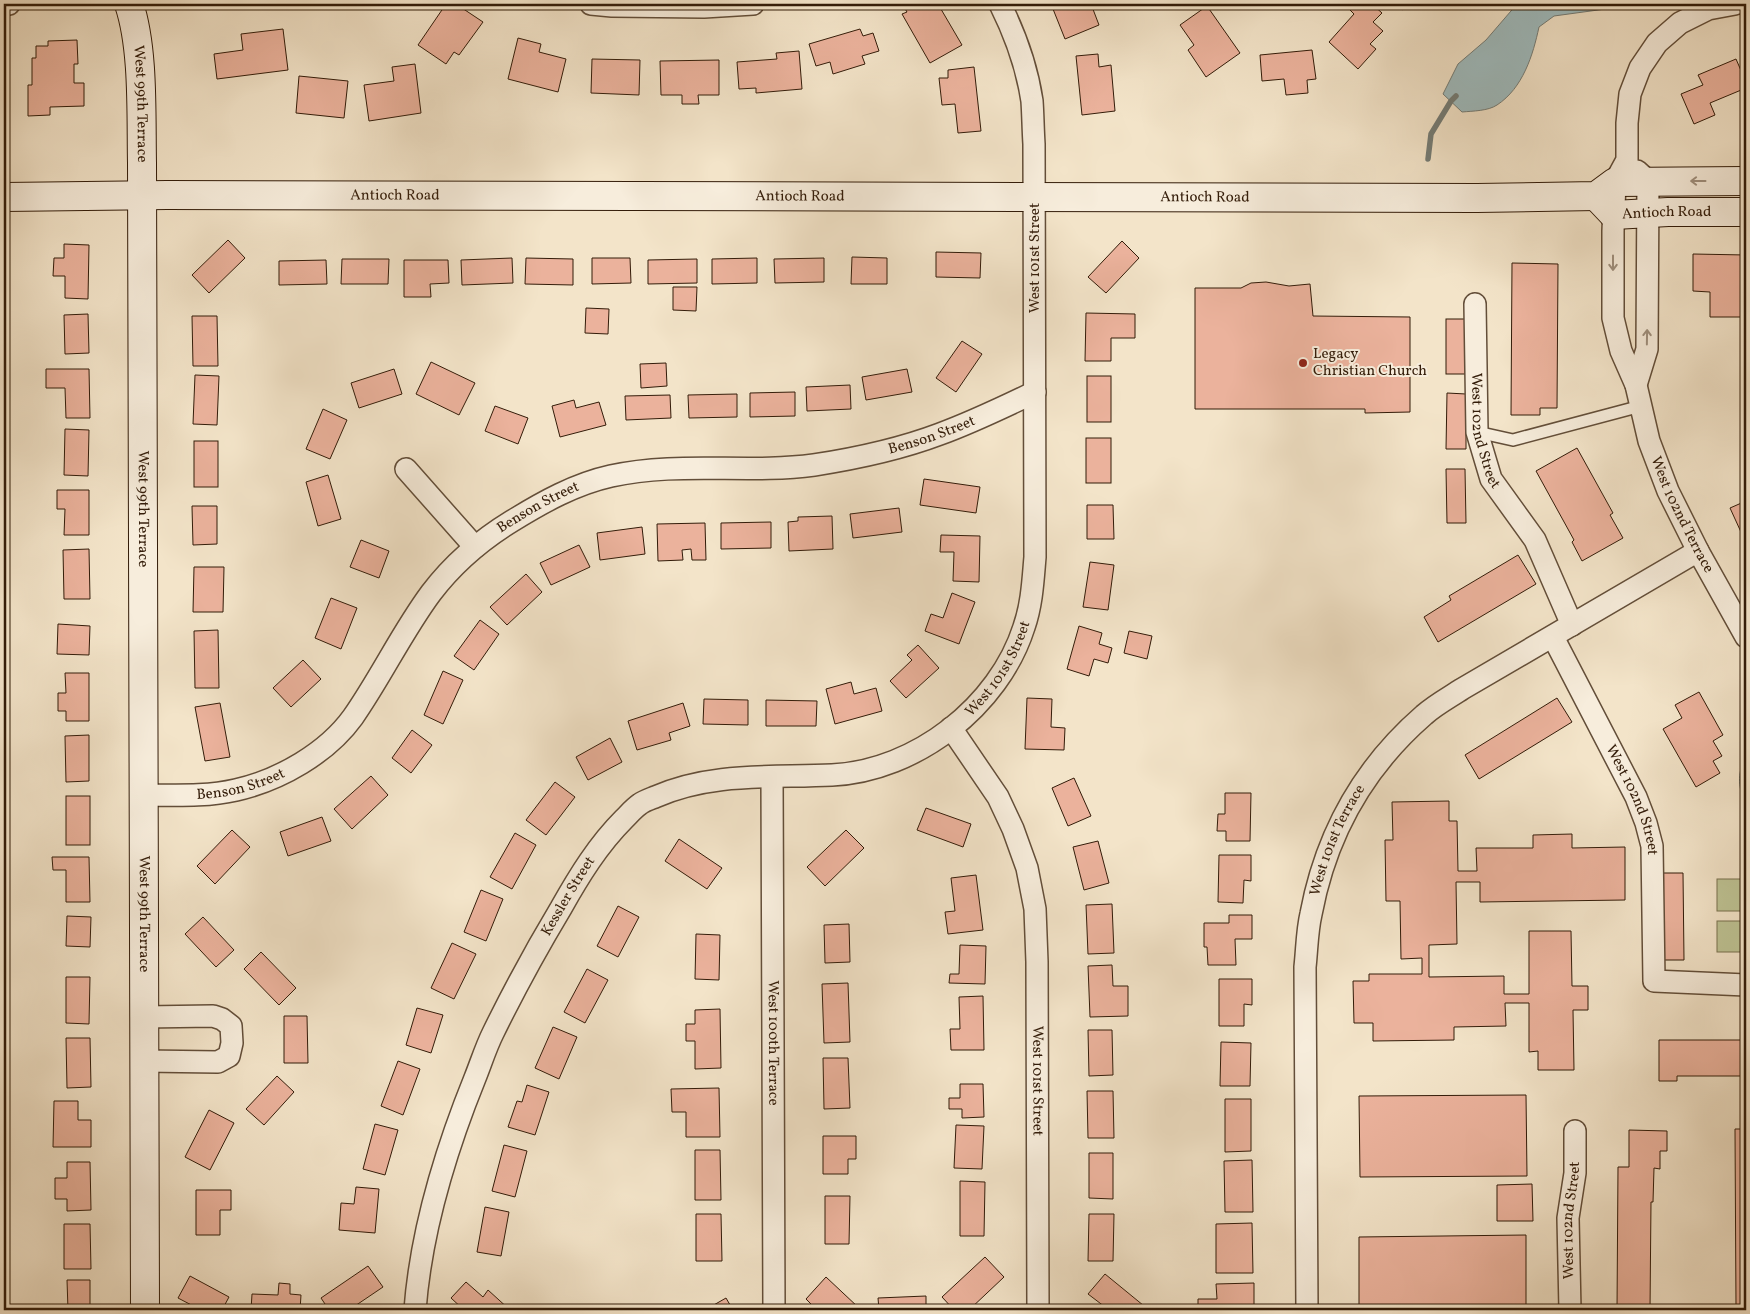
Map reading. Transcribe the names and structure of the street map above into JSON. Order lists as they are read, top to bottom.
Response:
{
  "streets": {
    "main road": ["West 99th Terrace", "Antioch Road"],
    "street": [
      "West 101st Street",
      "West 102nd Street",
      "Benson Street",
      "West 102nd Terrace",
      "West 101st Terrace",
      "Kessler Street",
      "West 100th Terrace"
    ]
  },
  "crossings": [
    ["West 99th Terrace", "Antioch Road"],
    ["West 99th Terrace", "Benson Street"],
    ["Antioch Road", "West 101st Street"],
    ["Antioch Road", "West 102nd Terrace"],
    ["West 101st Street", "Benson Street"],
    ["West 101st Street", "Kessler Street"],
    ["West 102nd Street", "West 101st Terrace"],
    ["West 102nd Terrace", "West 101st Terrace"],
    ["Kessler Street", "West 100th Terrace"]
  ],
  "places": ["Legacy Christian Church"]
}
